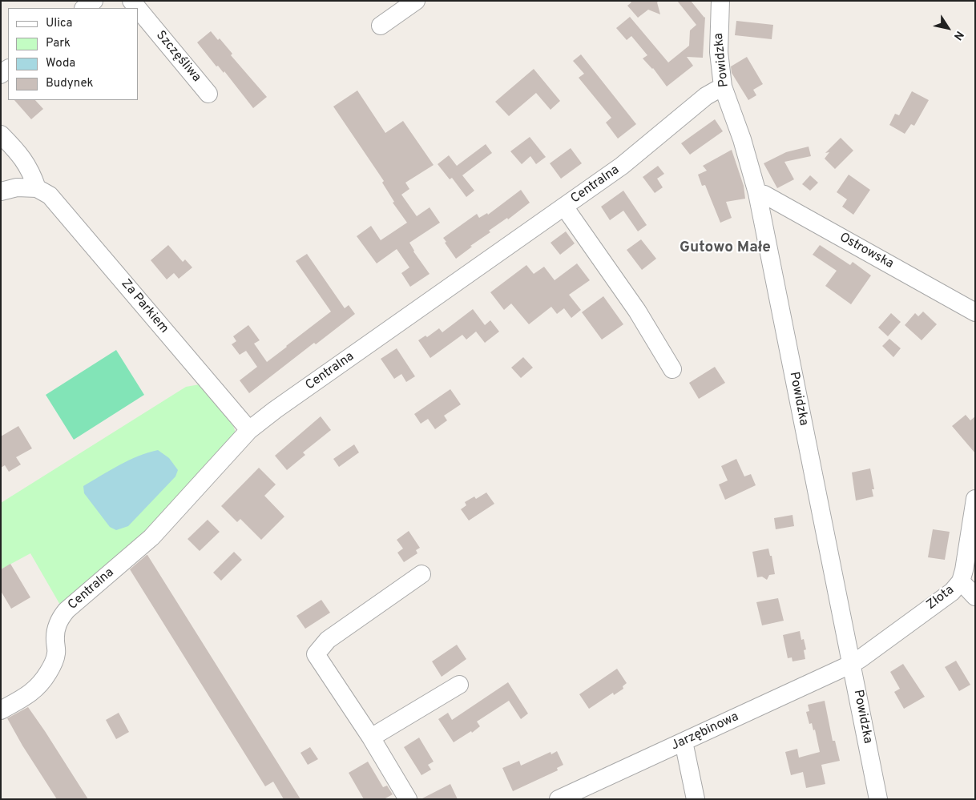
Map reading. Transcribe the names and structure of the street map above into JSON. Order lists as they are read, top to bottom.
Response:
{
  "streets": {
    "street": [
      "Szczęśliwa",
      "Powidzka",
      "Centralna",
      "Ostrowska",
      "Za Parkiem",
      "Złota",
      "Jarzębinowa"
    ]
  },
  "crossings": [
    ["Powidzka", "Centralna"],
    ["Powidzka", "Ostrowska"],
    ["Powidzka", "Złota"],
    ["Powidzka", "Jarzębinowa"],
    ["Centralna", "Za Parkiem"],
    ["Złota", "Jarzębinowa"]
  ],
  "districts": ["Gutowo Małe"],
  "legend": [
    "Ulica",
    "Park",
    "Woda",
    "Budynek"
  ],
  "north": "bottom right"
}
